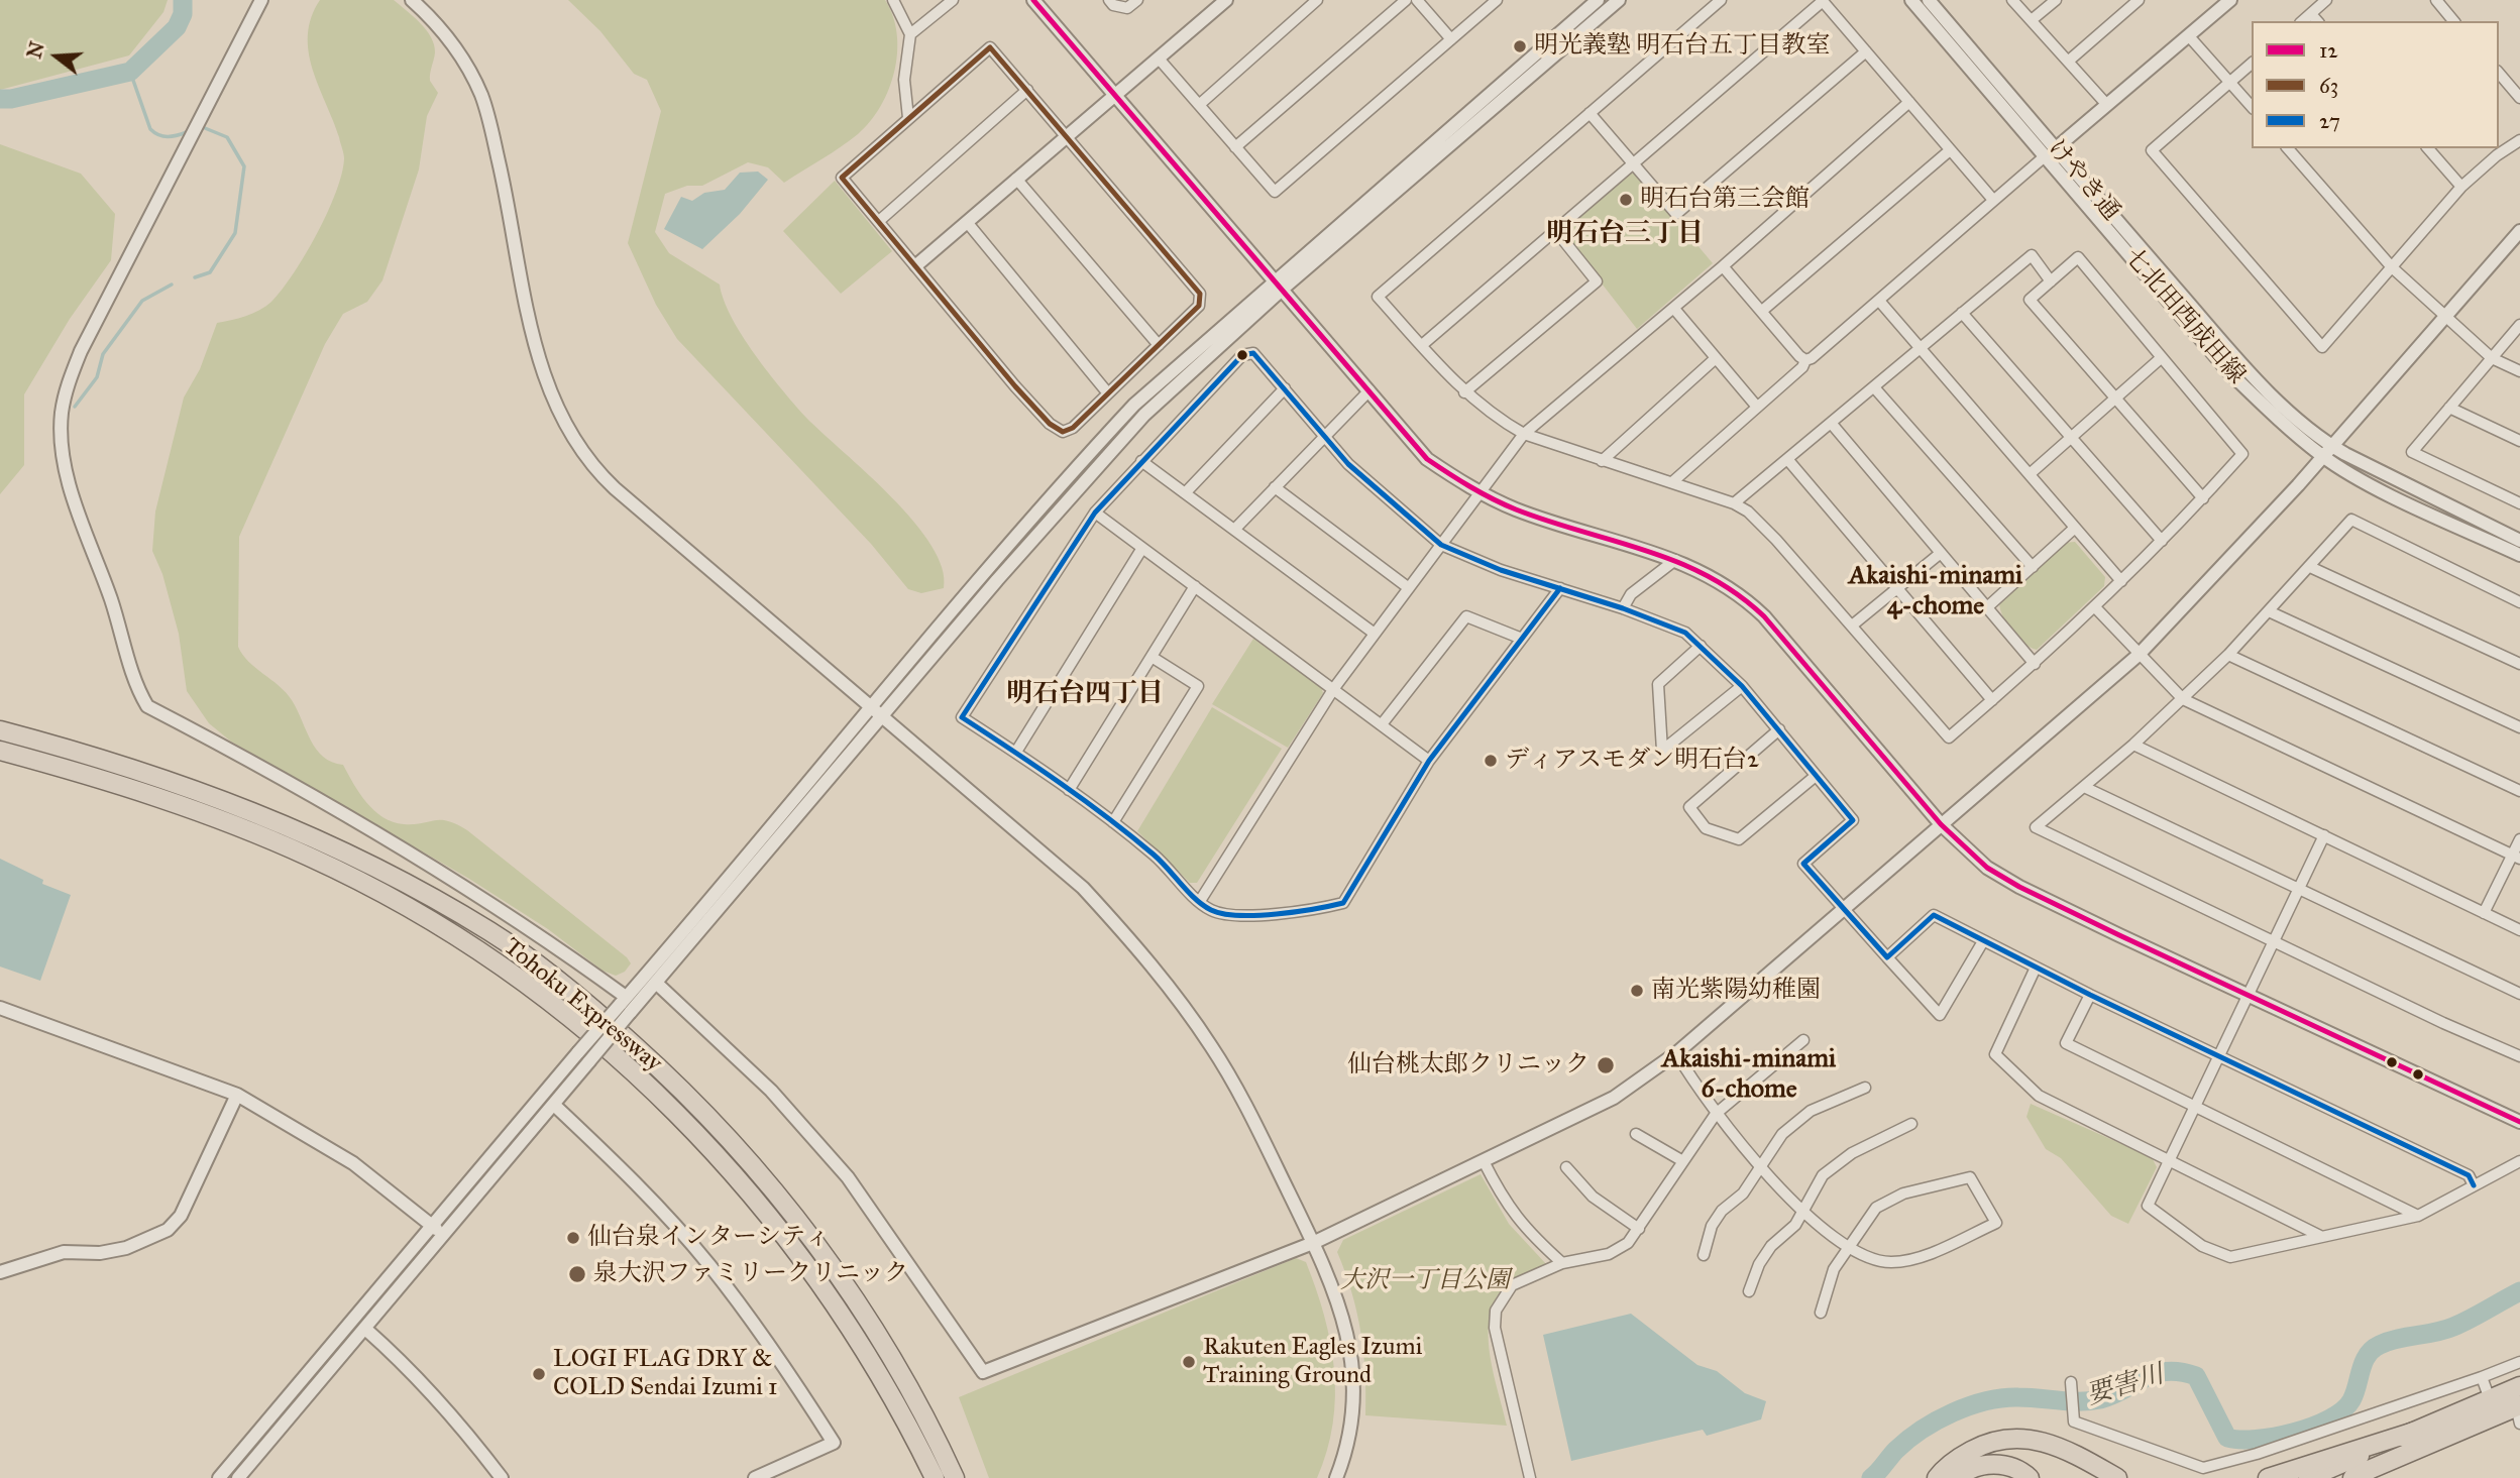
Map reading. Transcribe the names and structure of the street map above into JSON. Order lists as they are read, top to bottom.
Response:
{
  "streets": {
    "highway": ["Tohoku Expressway"],
    "street": ["けやき通", "七北田西成田線"]
  },
  "crossings": [
    ["けやき通", "七北田西成田線"]
  ],
  "districts": [
    "明石台三丁目",
    "Akaishi-minami 4-chome",
    "明石台四丁目",
    "Akaishi-minami 6-chome"
  ],
  "water": ["要害川"],
  "parks": ["大沢一丁目公園"],
  "places": [
    "明光義塾 明石台五丁目教室",
    "明石台第三会館",
    "ディアスモダン明石台2",
    "南光紫陽幼稚園",
    "仙台桃太郎クリニック",
    "仙台泉インターシティ",
    "泉大沢ファミリークリニック",
    "Rakuten Eagles Izumi Training Ground",
    "LOGI FLAG DRY & COLD Sendai Izumi 1"
  ],
  "lines": ["transit line 12", "transit line 63", "transit line 27"],
  "legend": ["12", "63", "27"],
  "north": "left"
}
